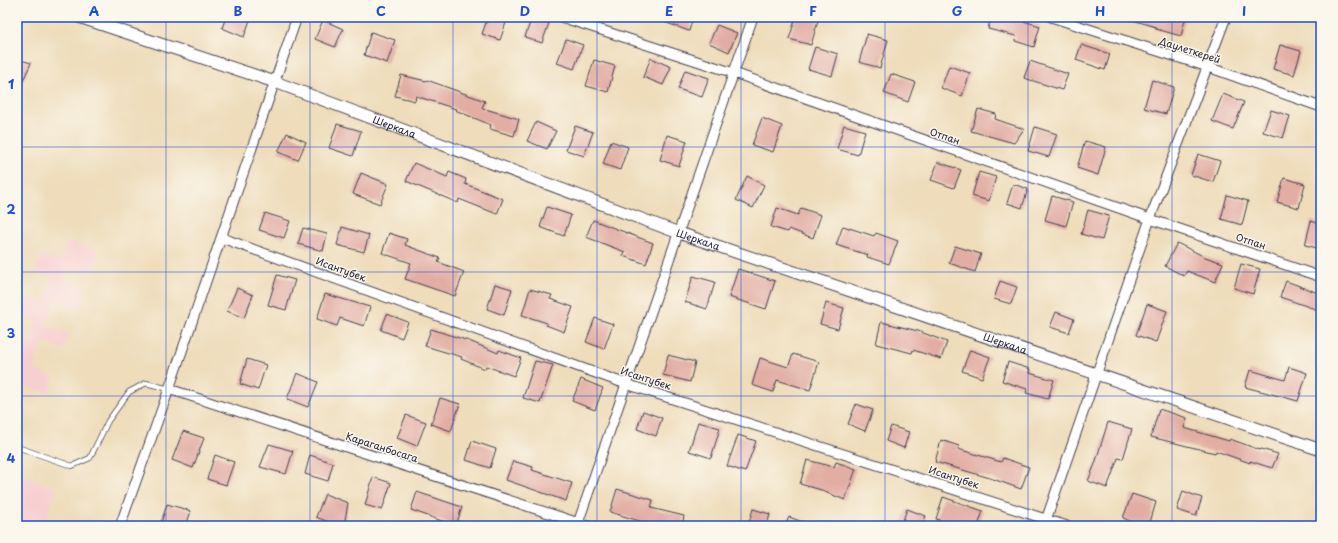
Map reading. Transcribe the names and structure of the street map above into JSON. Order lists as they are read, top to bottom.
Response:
{
  "streets": {
    "street": [
      "Даулеткерей",
      "Шеркала",
      "Отпан",
      "Исантубек",
      "Караганбосага"
    ]
  },
  "grid": {
    "columns": [
      "A",
      "B",
      "C",
      "D",
      "E",
      "F",
      "G",
      "H",
      "I"
    ],
    "rows": [
      "1",
      "2",
      "3",
      "4"
    ]
  }
}
